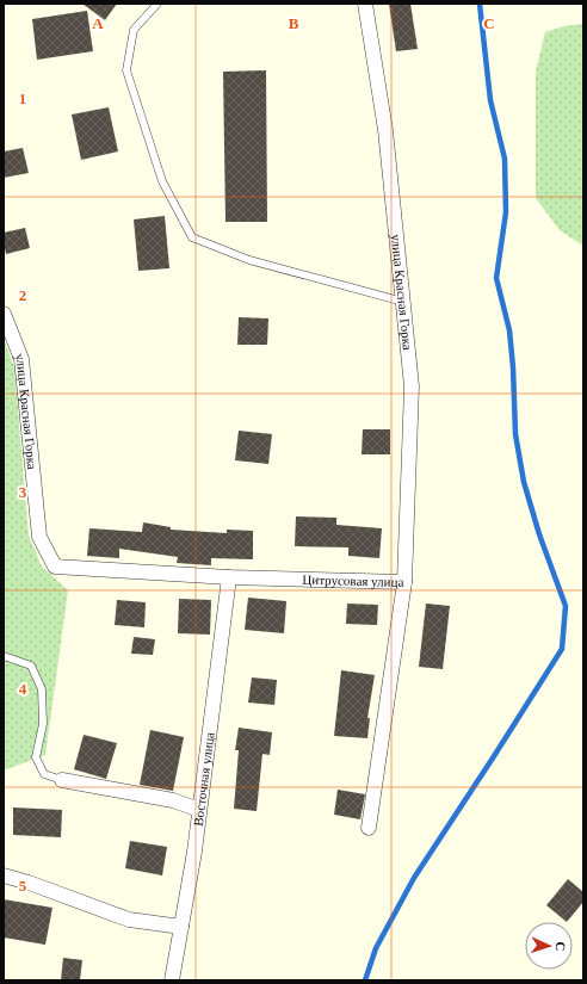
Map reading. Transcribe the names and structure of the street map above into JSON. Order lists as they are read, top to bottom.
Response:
{
  "streets": {
    "street": ["улица Красная Горка", "Цитрусовая улица", "Восточная улица"]
  },
  "crossings": [
    ["улица Красная Горка", "Цитрусовая улица"],
    ["Цитрусовая улица", "Восточная улица"]
  ],
  "north": "right",
  "grid": {
    "columns": ["A", "B", "C"],
    "rows": [
      "1",
      "2",
      "3",
      "4",
      "5"
    ]
  }
}
